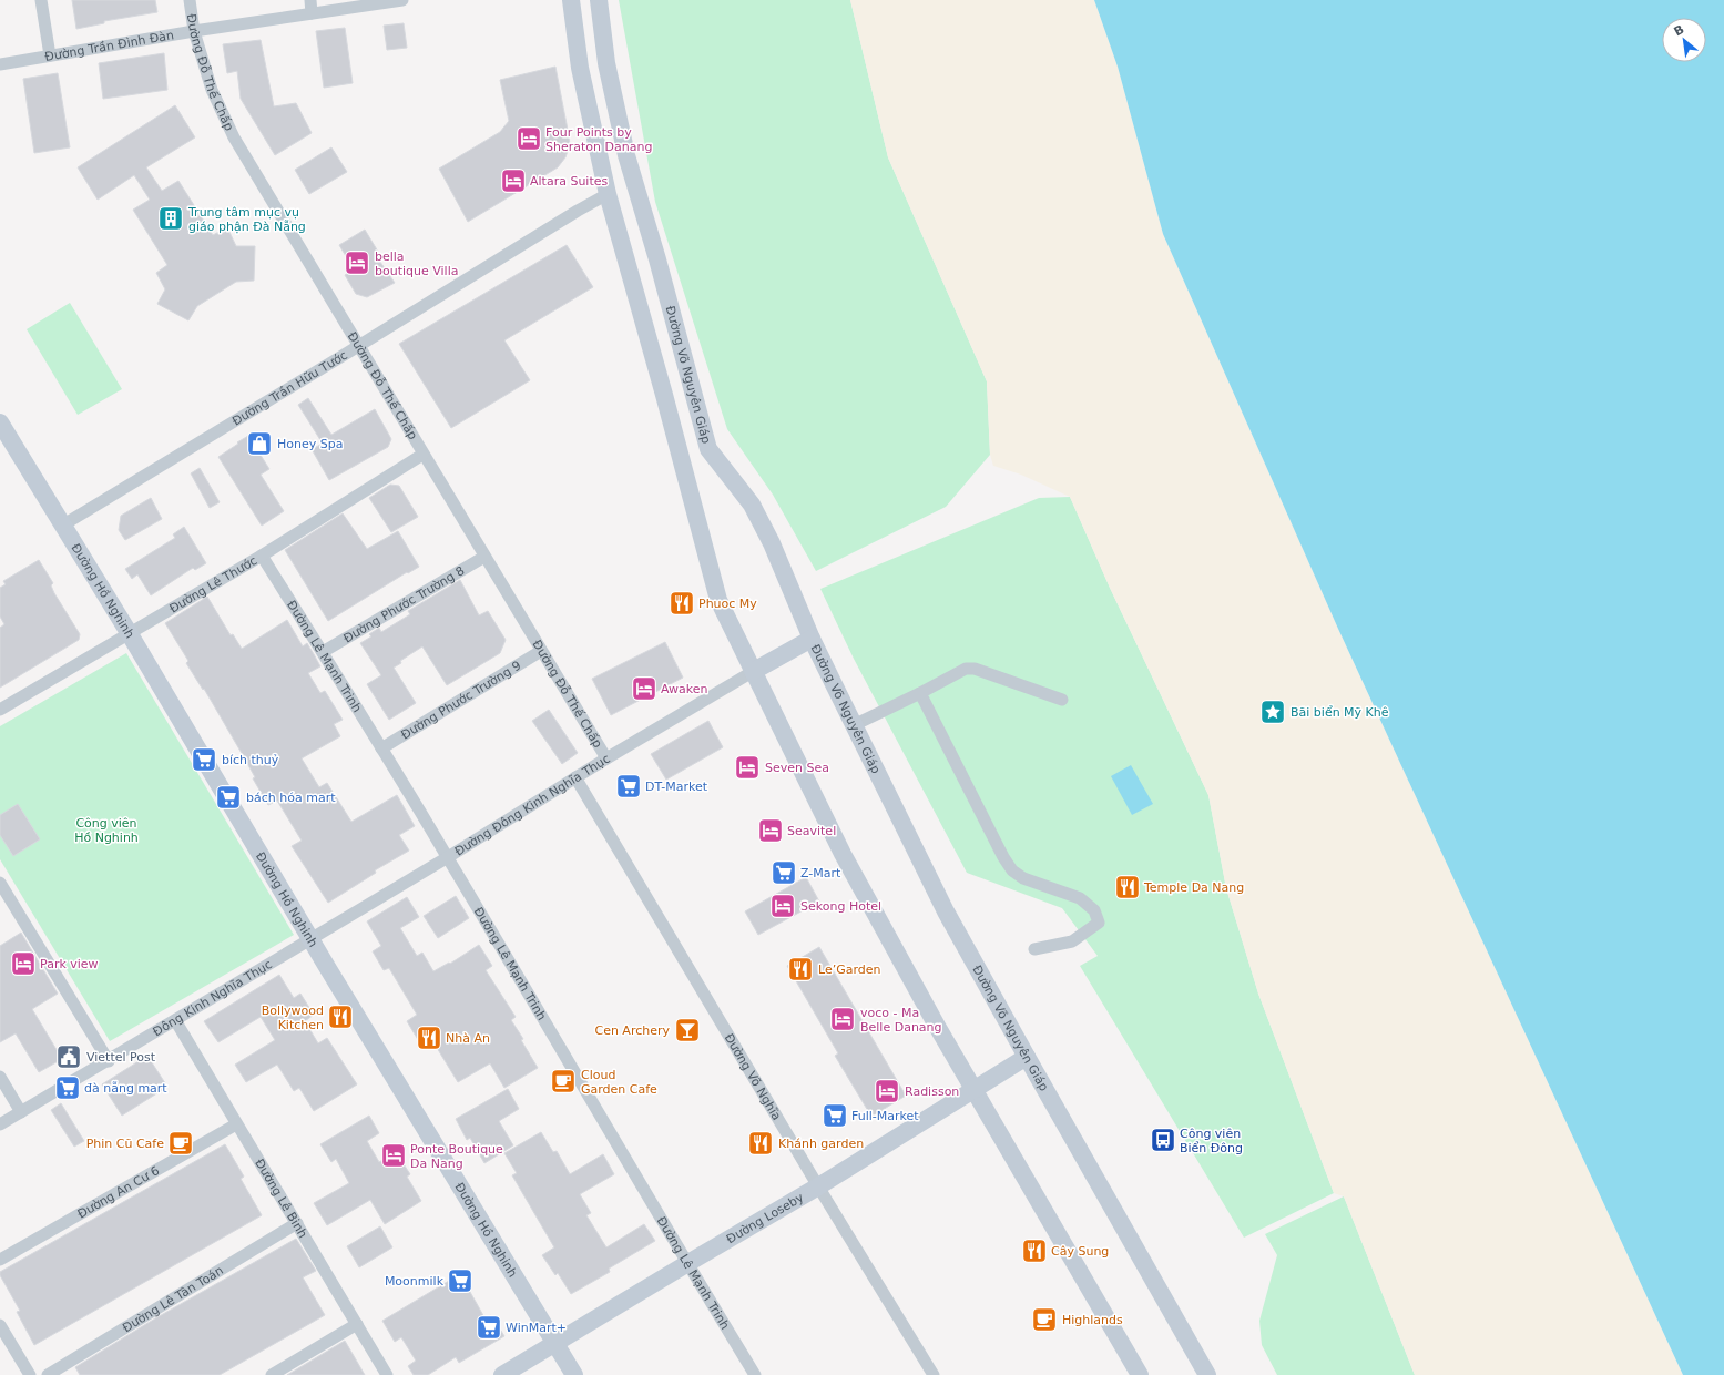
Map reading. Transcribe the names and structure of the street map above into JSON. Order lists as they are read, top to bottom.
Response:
{
  "streets": {
    "main road": ["Đường Võ Nguyên Giáp", "Đường Hồ Nghinh", "Đường Loseby"],
    "street": [
      "Đường Trần Đình Đàn",
      "Đường Đỗ Thế Chấp",
      "Đường Trần Hữu Tước",
      "Đường Lê Thước",
      "Đường Phước Trường 8",
      "Đường Lê Mạnh Trinh",
      "Đường Phước Trường 9",
      "Đường Đông Kinh Nghĩa Thục",
      "Đông Kinh Nghĩa Thục",
      "Đường Võ Nghĩa",
      "Đường An Cư 6",
      "Đường Lê Binh",
      "Đường Lê Tân Toán"
    ]
  },
  "crossings": [
    ["Đường Trần Đình Đàn", "Đường Đỗ Thế Chấp"],
    ["Đường Đỗ Thế Chấp", "Đường Trần Hữu Tước"],
    ["Đường Đỗ Thế Chấp", "Đường Lê Thước"],
    ["Đường Đỗ Thế Chấp", "Đường Phước Trường 8"],
    ["Đường Đỗ Thế Chấp", "Đường Phước Trường 9"],
    ["Đường Đỗ Thế Chấp", "Đường Đông Kinh Nghĩa Thục"],
    ["Đường Võ Nguyên Giáp", "Đường Loseby"],
    ["Đường Trần Hữu Tước", "Đường Hồ Nghinh"],
    ["Đường Lê Thước", "Đường Hồ Nghinh"],
    ["Đường Lê Thước", "Đường Lê Mạnh Trinh"],
    ["Đường Hồ Nghinh", "Đường Đông Kinh Nghĩa Thục"],
    ["Đường Hồ Nghinh", "Đông Kinh Nghĩa Thục"],
    ["Đường Hồ Nghinh", "Đường Loseby"],
    ["Đường Phước Trường 8", "Đường Lê Mạnh Trinh"],
    ["Đường Lê Mạnh Trinh", "Đường Phước Trường 9"],
    ["Đường Lê Mạnh Trinh", "Đường Đông Kinh Nghĩa Thục"],
    ["Đường Lê Mạnh Trinh", "Đường Loseby"],
    ["Đường Đông Kinh Nghĩa Thục", "Đông Kinh Nghĩa Thục"],
    ["Đường Đông Kinh Nghĩa Thục", "Đường Võ Nghĩa"],
    ["Đông Kinh Nghĩa Thục", "Đường Lê Binh"],
    ["Đường Võ Nghĩa", "Đường Loseby"],
    ["Đường An Cư 6", "Đường Lê Binh"],
    ["Đường Lê Binh", "Đường Lê Tân Toán"]
  ],
  "parks": ["Công viên Hồ Nghinh"],
  "places": {
    "hotel": [
      "Four Points by Sheraton Danang",
      "Altara Suites",
      "bella boutique Villa",
      "Awaken",
      "Seven Sea",
      "Seavitel",
      "Sekong Hotel",
      "Park view",
      "voco - Ma Belle Danang",
      "Radisson",
      "Ponte Boutique Da Nang"
    ],
    "building": ["Trung tâm mục vụ giáo phận Đà Nẵng"],
    "shop": ["Honey Spa"],
    "restaurant": [
      "Phuoc My",
      "Temple Da Nang",
      "Le’Garden",
      "Bollywood Kitchen",
      "Nhà An",
      "Khánh garden",
      "Cây Sung"
    ],
    "place": ["Bãi biển Mỹ Khê"],
    "supermarket": [
      "bích thuỷ",
      "DT-Market",
      "bách hóa mart",
      "Z-Mart",
      "đà nẵng mart",
      "Full-Market",
      "Moonmilk",
      "WinMart+"
    ],
    "bar": ["Cen Archery"],
    "public building": ["Viettel Post"],
    "cafe": ["Cloud Garden Cafe", "Phin Cũ Cafe", "Highlands"],
    "bus stop": ["Công viên Biển Đông"]
  },
  "north": "top left"
}
